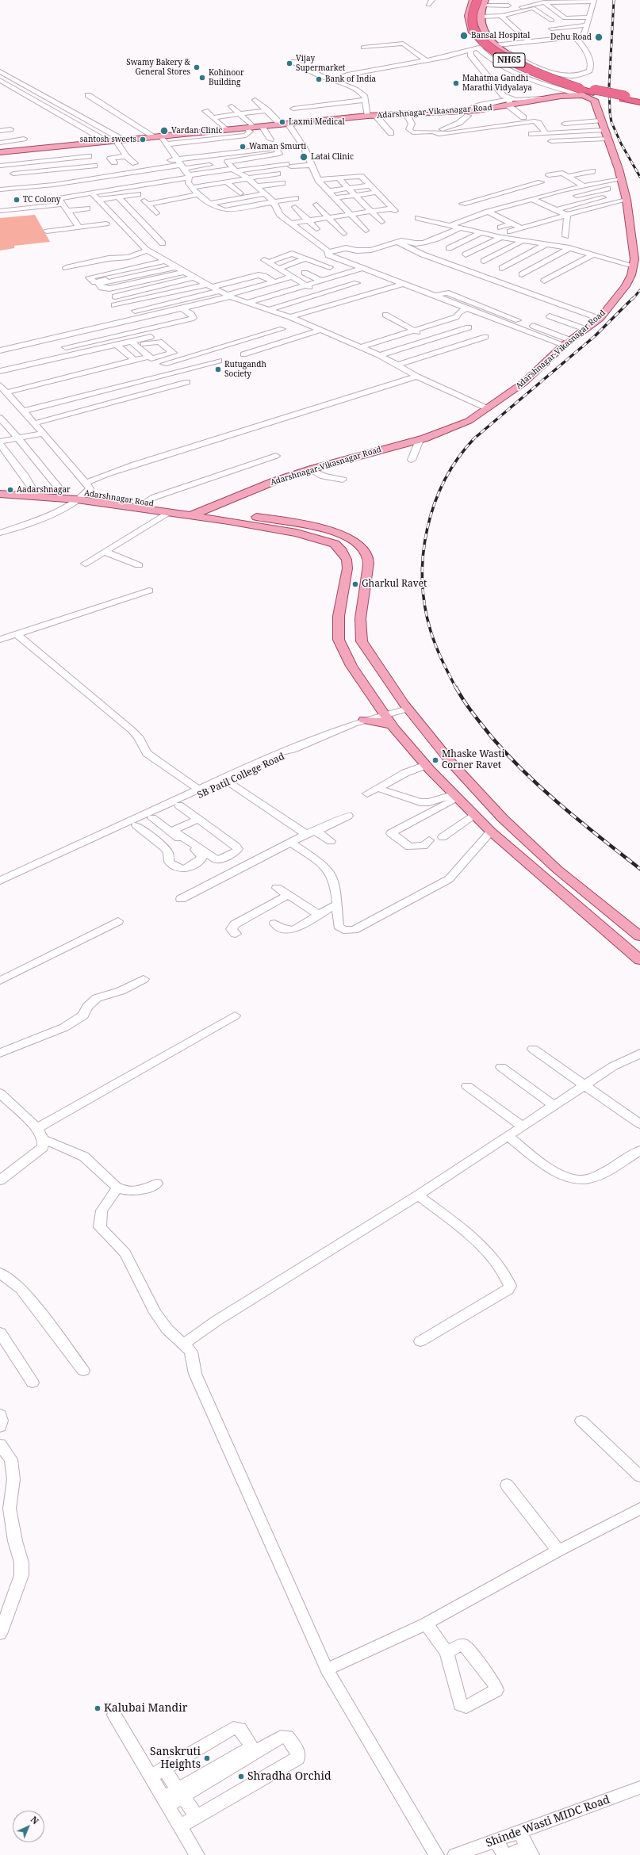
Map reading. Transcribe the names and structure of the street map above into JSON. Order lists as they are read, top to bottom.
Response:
{
  "streets": {
    "highway": ["NH65"],
    "main road": ["Adarshnagar-Vikasnagar Road", "Adarshnagar Road"],
    "street": ["SB Patil College Road", "Shinde Wasti MIDC Road"]
  },
  "crossings": [
    ["NH65", "Adarshnagar-Vikasnagar Road"],
    ["Adarshnagar-Vikasnagar Road", "Adarshnagar Road"]
  ],
  "places": [
    "Bansal Hospital",
    "Dehu Road",
    "Vijay Supermarket",
    "Swamy Bakery & General Stores",
    "Kohinoor Building",
    "Bank of India",
    "Mahatma Gandhi Marathi Vidyalaya",
    "Laxmi Medical",
    "Vardan Clinic",
    "santosh sweets",
    "Waman Smurti",
    "Latai Clinic",
    "TC Colony",
    "Rutugandh Society",
    "Aadarshnagar",
    "Gharkul Ravet",
    "Mhaske Wasti Corner Ravet",
    "Kalubai Mandir",
    "Sanskruti Heights",
    "Shradha Orchid"
  ],
  "north": "top right"
}
